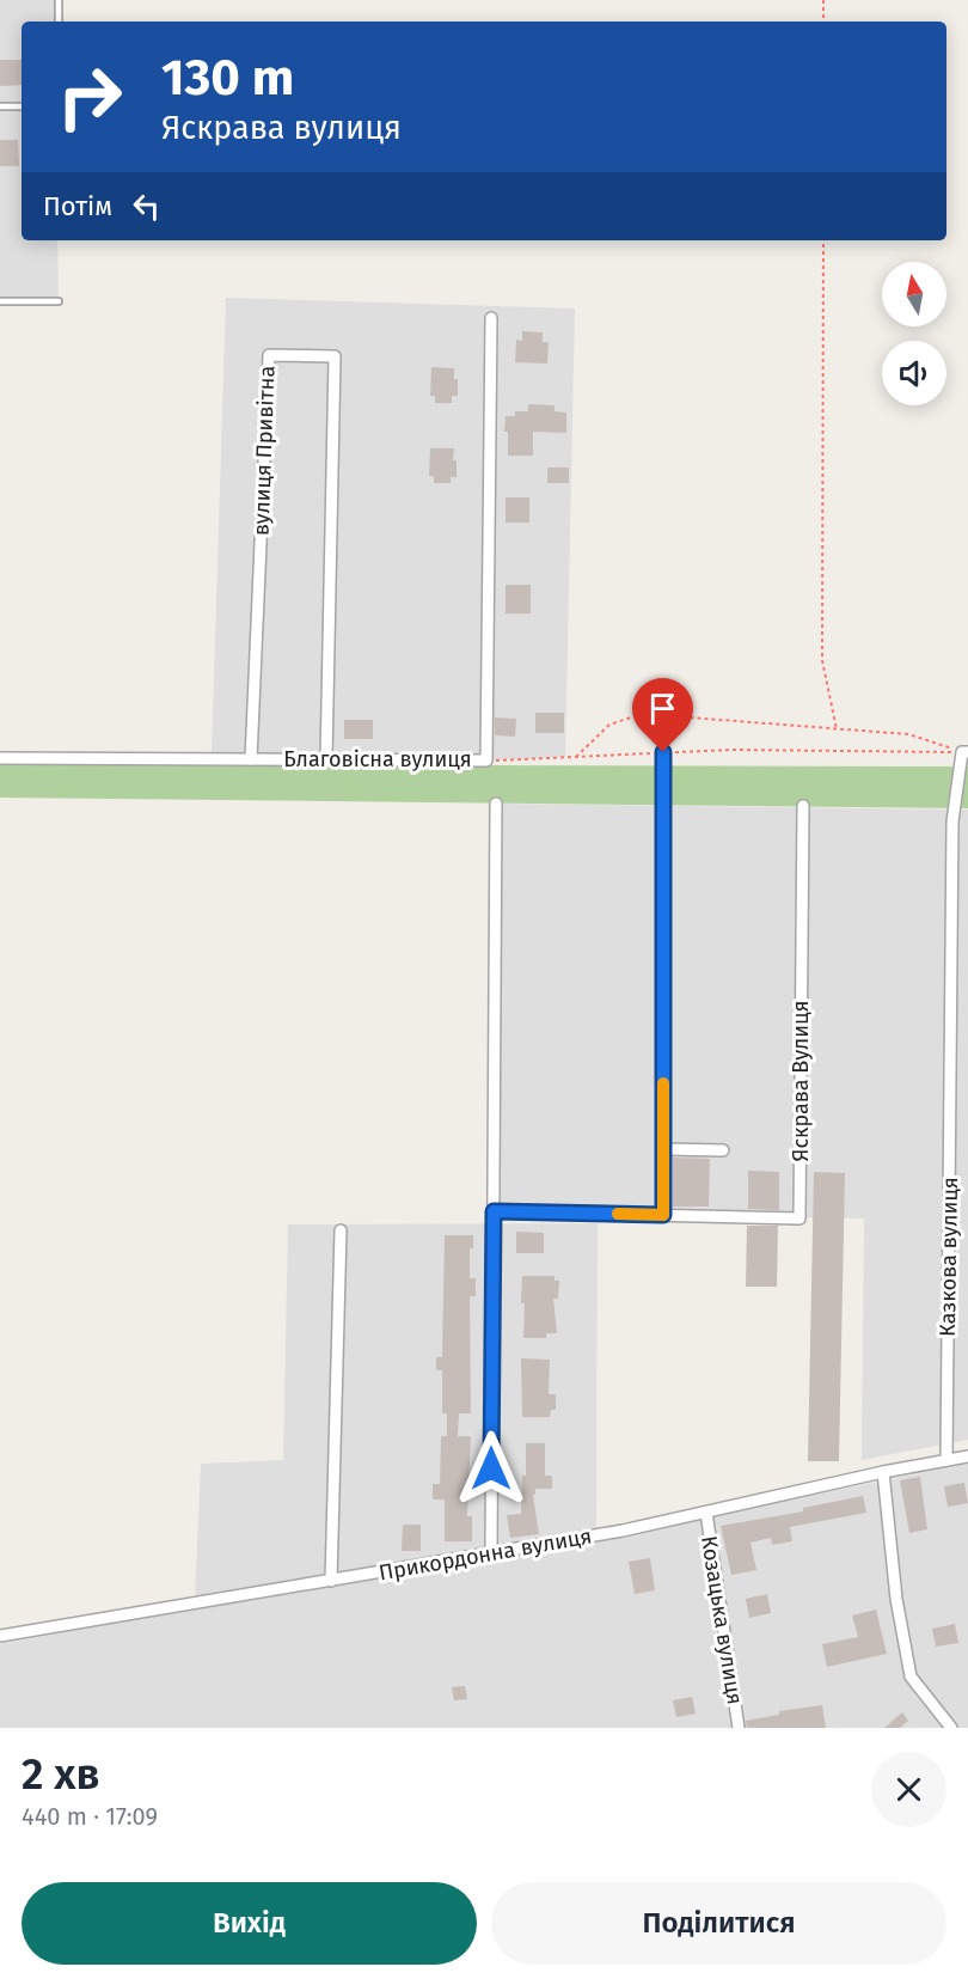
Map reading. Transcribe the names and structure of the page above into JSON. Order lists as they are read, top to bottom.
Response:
{
  "streets": {
    "street": [
      "вулиця Привітна",
      "Благовісна вулиця",
      "Яскрава Вулиця",
      "Казкова вулиця",
      "Прикордонна вулиця",
      "Козацька вулиця"
    ]
  },
  "crossings": [
    ["вулиця Привітна", "Благовісна вулиця"],
    ["Казкова вулиця", "Прикордонна вулиця"],
    ["Прикордонна вулиця", "Козацька вулиця"]
  ],
  "north": "top",
  "page": {
    "turn": ["130 m", "Яскрава вулиця"],
    "then": "Потім",
    "heading": ["2 хв", "440 m · 17:09"],
    "buttons": ["Вихід", "Поділитися"]
  }
}
